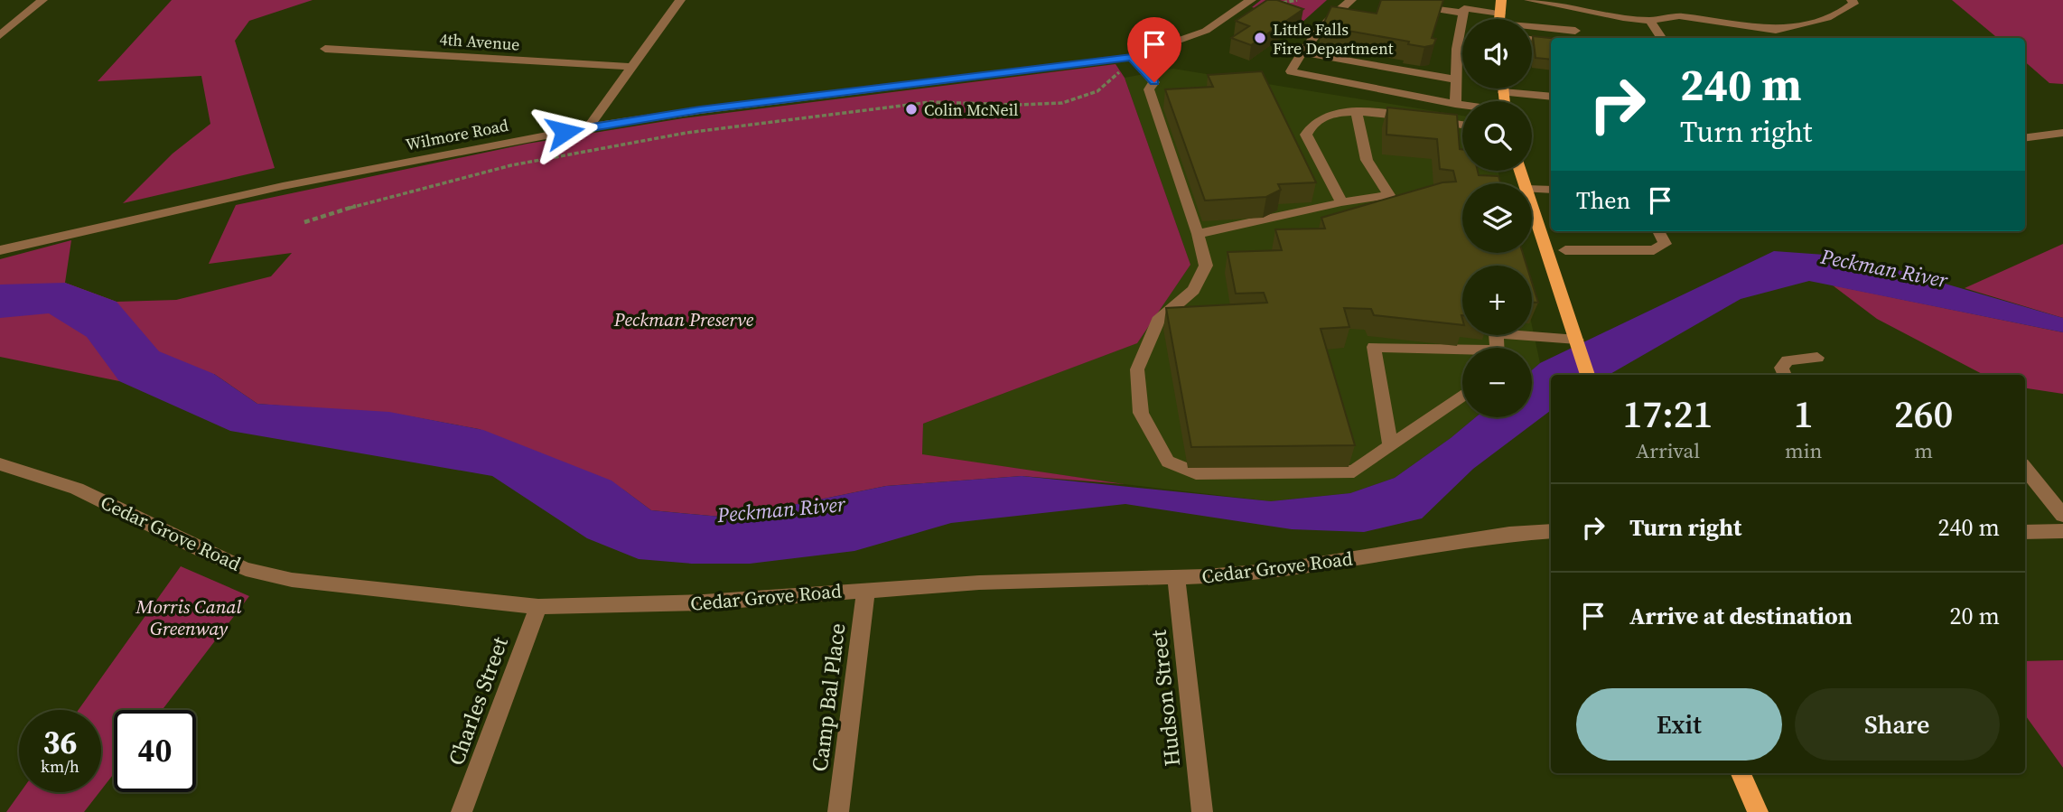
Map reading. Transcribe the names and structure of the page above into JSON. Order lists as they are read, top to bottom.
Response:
{
  "streets": {
    "street": [
      "4th Avenue",
      "Wilmore Road",
      "Cedar Grove Road",
      "Camp Bal Place",
      "Hudson Street",
      "Charles Street"
    ]
  },
  "crossings": [
    ["Cedar Grove Road", "Camp Bal Place"],
    ["Cedar Grove Road", "Hudson Street"],
    ["Cedar Grove Road", "Charles Street"]
  ],
  "water": ["Peckman River"],
  "parks": ["Peckman Preserve", "Morris Canal Greenway"],
  "places": ["Little Falls Fire Department", "Colin McNeil"],
  "page": {
    "map_buttons": ["+", "−"],
    "turn": ["240 m", "Turn right"],
    "then": "Then",
    "eta": [
      "17:21",
      "Arrival",
      "1",
      "min",
      "260",
      "m"
    ],
    "list": [
      {
        "name": "Turn right",
        "value": "240 m"
      },
      {
        "name": "Arrive at destination",
        "value": "20 m"
      }
    ],
    "buttons": ["Exit", "Share"],
    "speed": "36 km/h",
    "limit": "40"
  }
}
